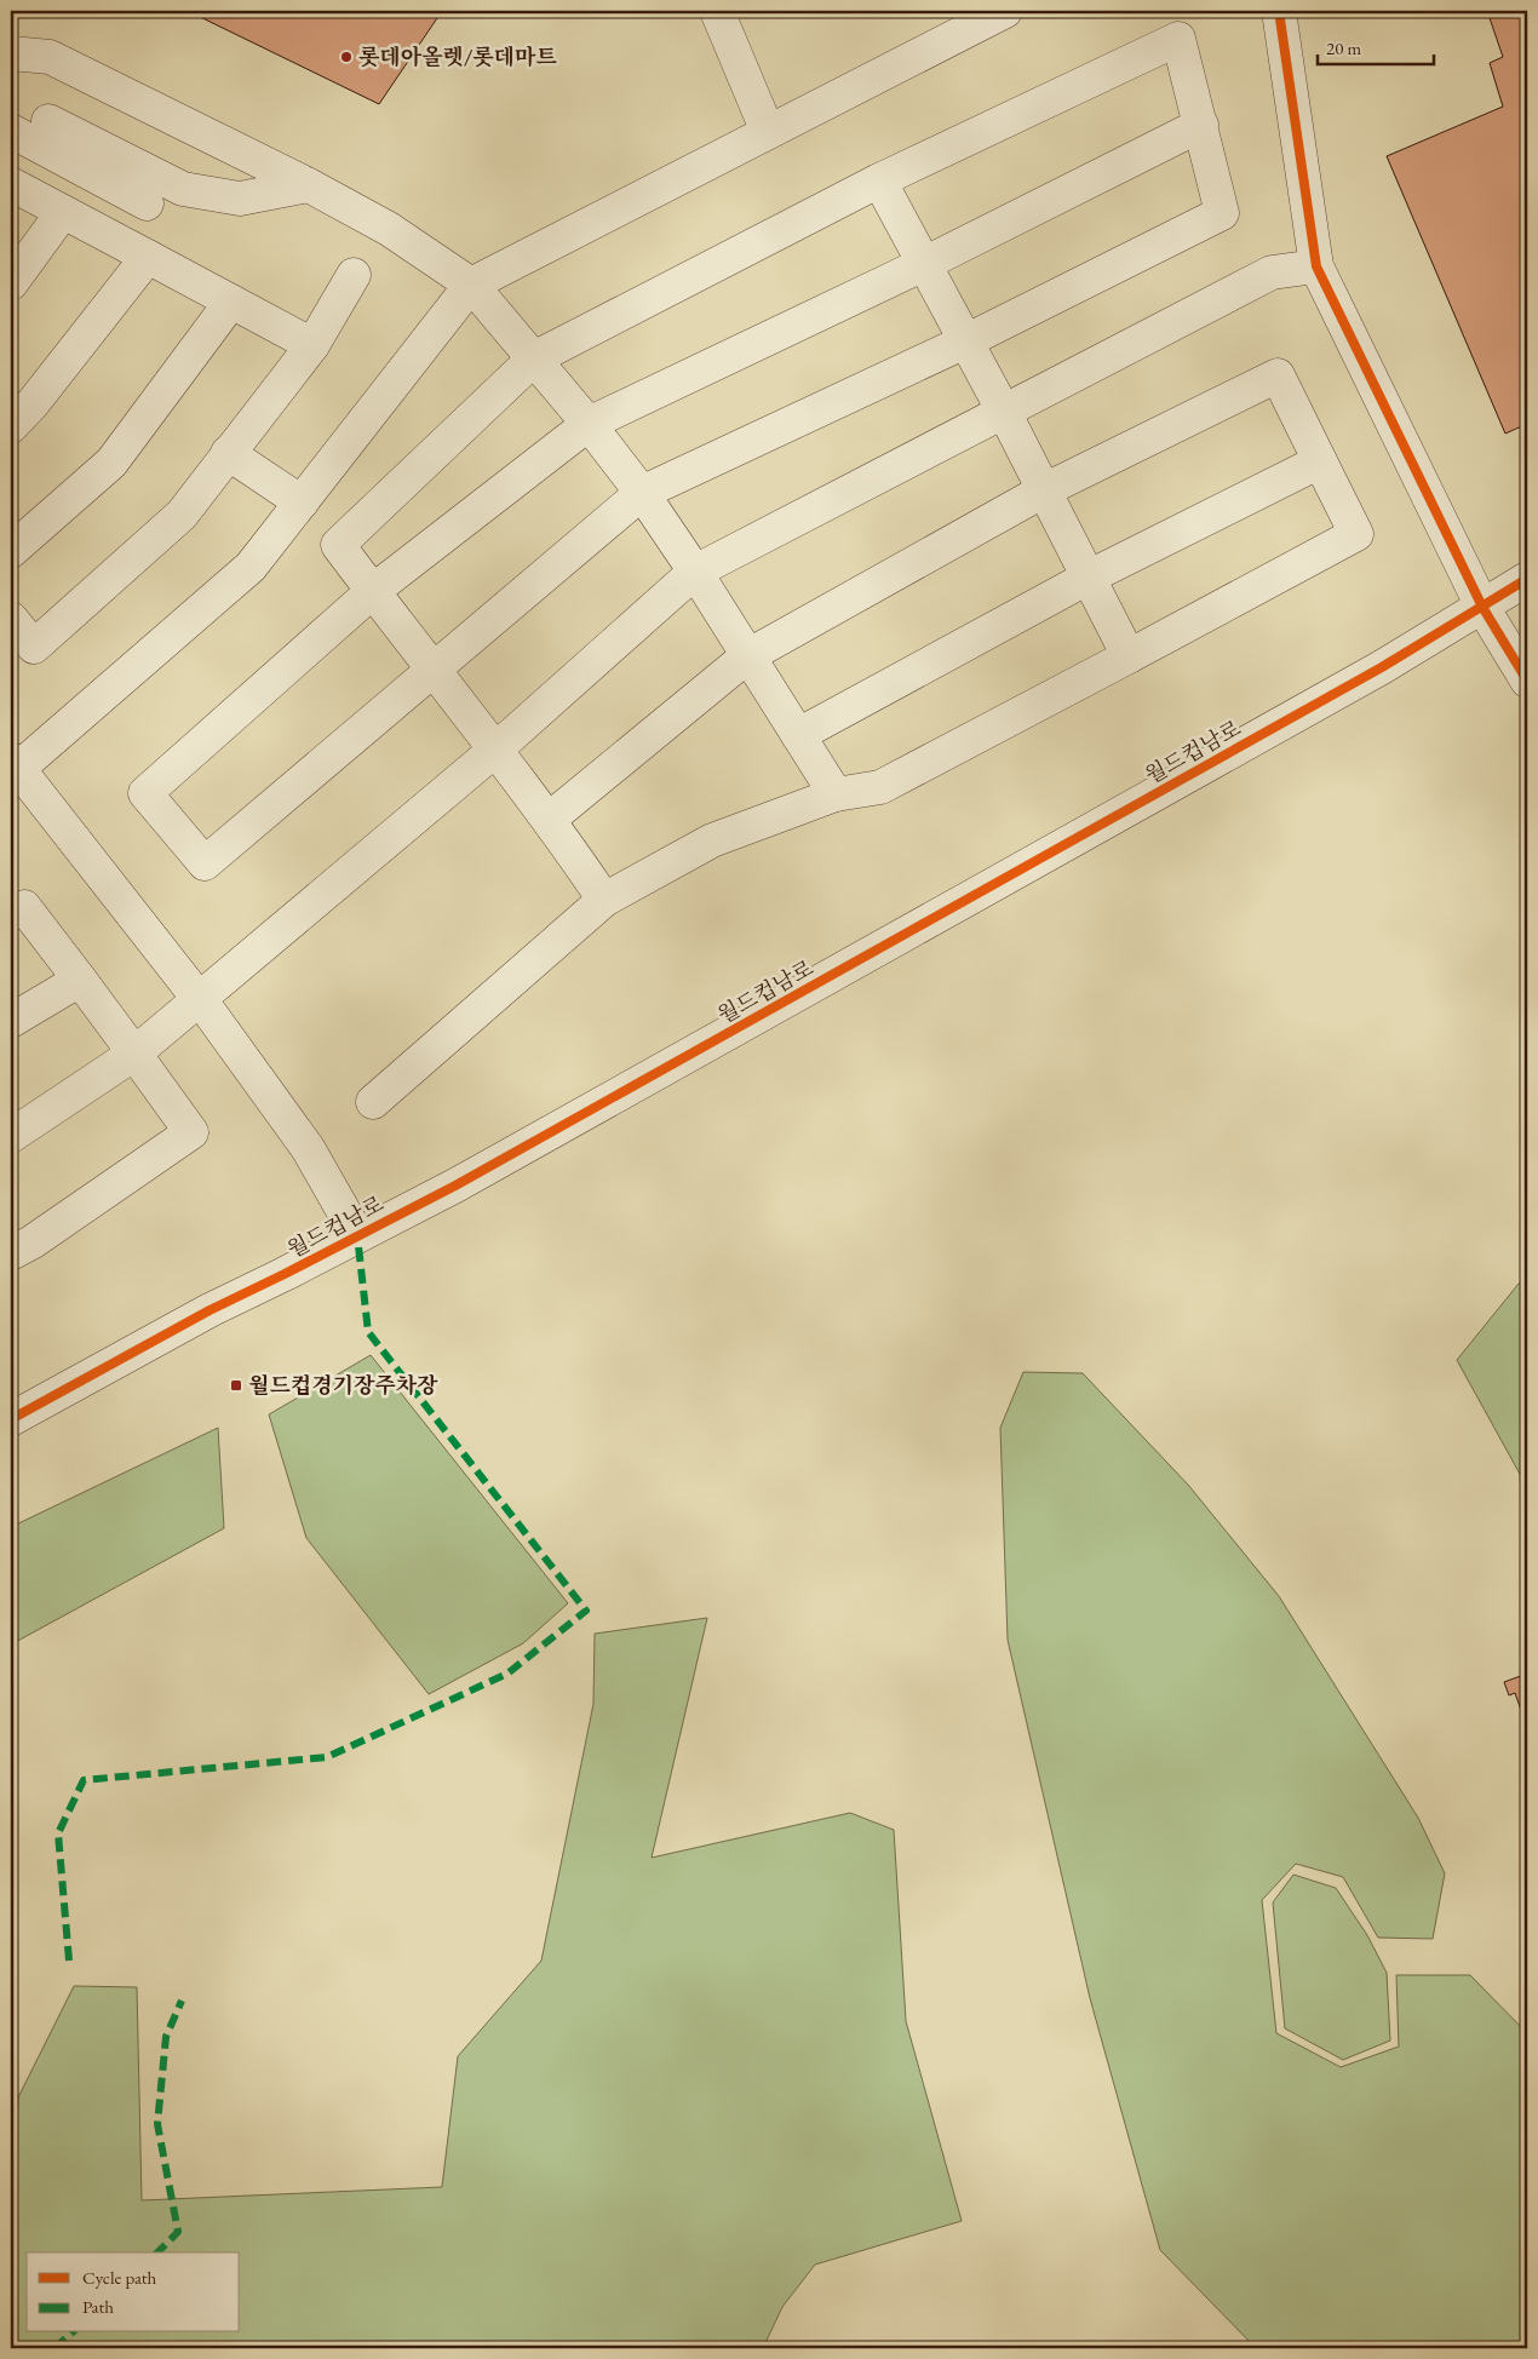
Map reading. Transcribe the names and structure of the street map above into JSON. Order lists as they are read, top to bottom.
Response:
{
  "streets": {
    "street": ["월드컵남로"]
  },
  "places": {
    "other": ["롯데아올렛/롯데마트"],
    "transit": ["월드컵경기장주차장"]
  },
  "legend": ["Cycle path", "Path"],
  "scale_bar": "20 m"
}
